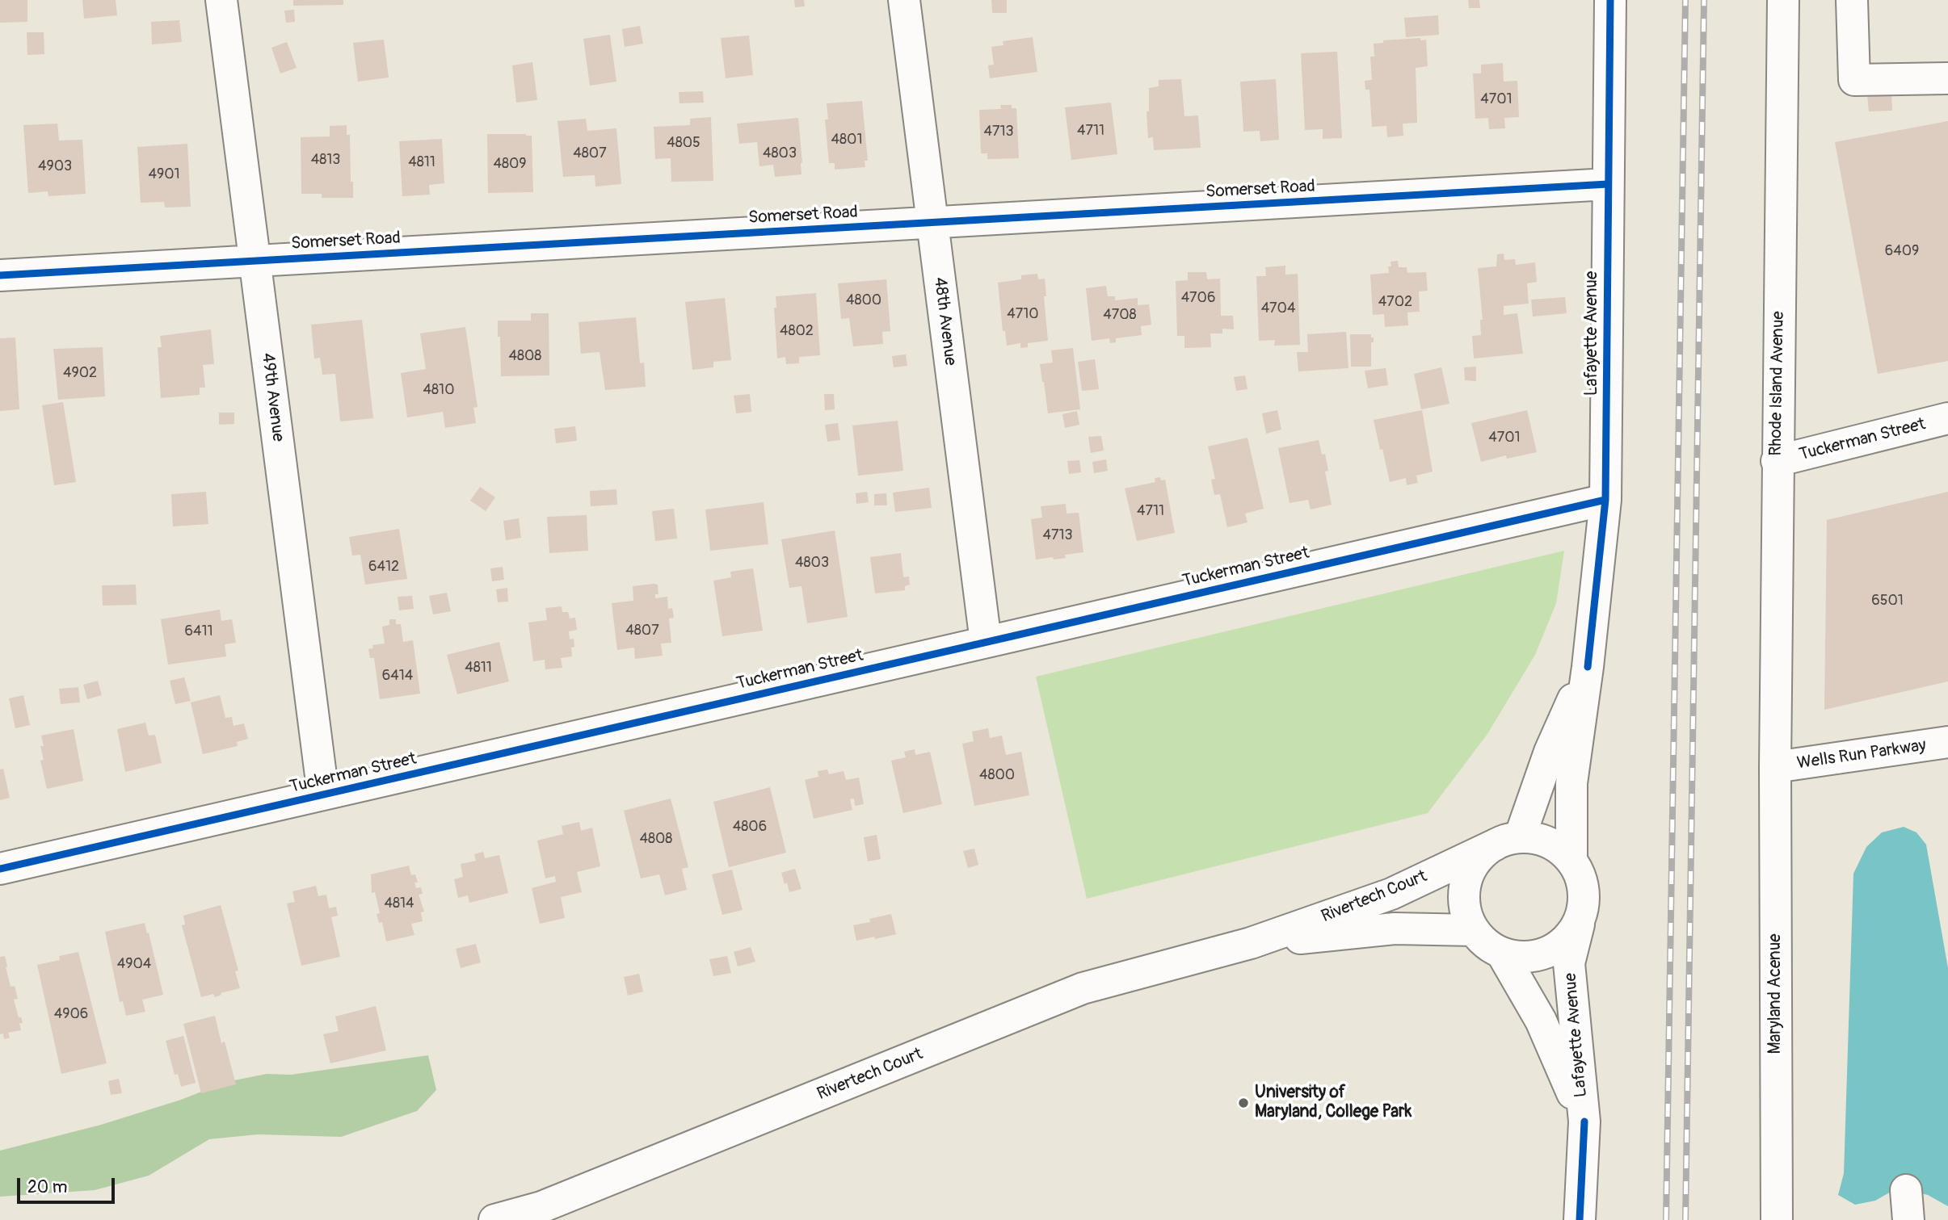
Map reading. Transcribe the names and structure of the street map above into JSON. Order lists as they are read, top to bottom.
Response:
{
  "streets": {
    "street": [
      "Somerset Road",
      "48th Avenue",
      "Lafayette Avenue",
      "Rhode Island Avenue",
      "49th Avenue",
      "Tuckerman Street",
      "Wells Run Parkway",
      "Rivertech Court",
      "Maryland Acenue"
    ]
  },
  "crossings": [
    ["Somerset Road", "48th Avenue"],
    ["Somerset Road", "Lafayette Avenue"],
    ["Somerset Road", "49th Avenue"],
    ["48th Avenue", "Tuckerman Street"],
    ["Lafayette Avenue", "Tuckerman Street"],
    ["Lafayette Avenue", "Rivertech Court"],
    ["Rhode Island Avenue", "Tuckerman Street"],
    ["Rhode Island Avenue", "Wells Run Parkway"],
    ["Rhode Island Avenue", "Maryland Acenue"],
    ["49th Avenue", "Tuckerman Street"],
    ["Wells Run Parkway", "Maryland Acenue"]
  ],
  "places": ["University of Maryland, College Park"],
  "house_numbers": [
    "4701",
    "4711",
    "4713",
    "4801",
    "4805",
    "4807",
    "4803",
    "4813",
    "4811",
    "4809",
    "4903",
    "4901",
    "6409",
    "4706",
    "4800",
    "4702",
    "4704",
    "4710",
    "4708",
    "4802",
    "4808",
    "4902",
    "4810",
    "4701",
    "4711",
    "4713",
    "4803",
    "6412",
    "6501",
    "4807",
    "6411",
    "4811",
    "6414",
    "4800",
    "4806",
    "4808",
    "4814",
    "4904",
    "4906"
  ],
  "scale_bar": "20 m"
}
